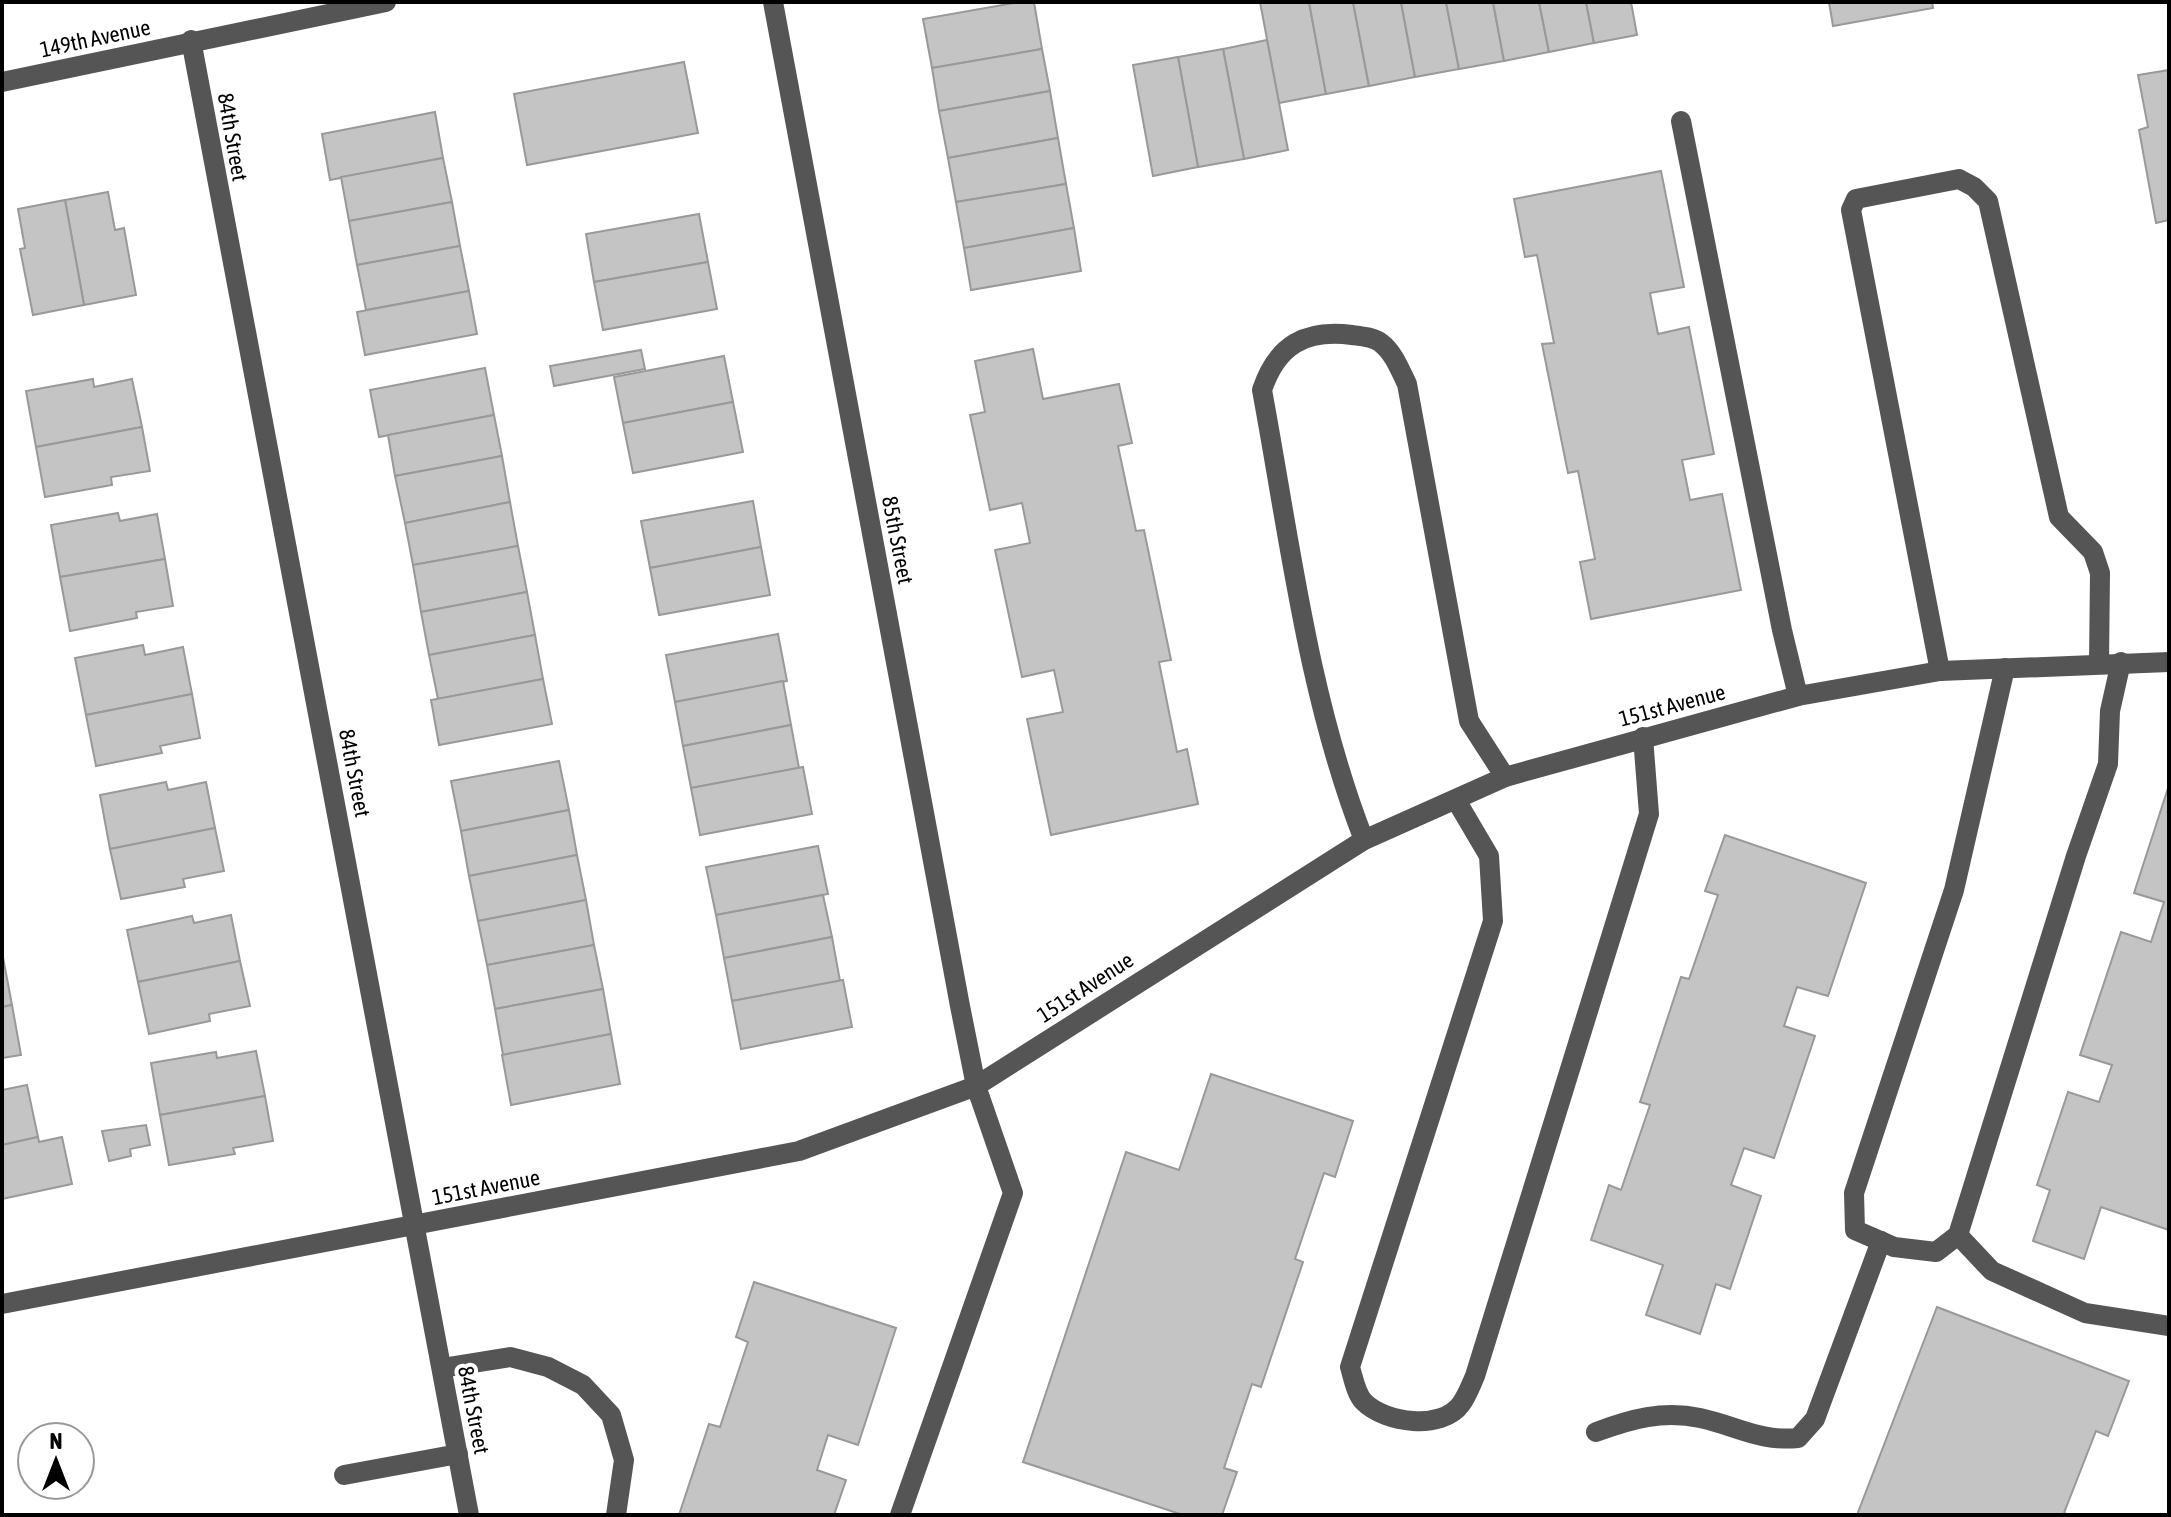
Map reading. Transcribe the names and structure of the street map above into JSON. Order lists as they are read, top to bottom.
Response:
{
  "streets": {
    "street": [
      "149th Avenue",
      "84th Street",
      "85th Street",
      "151st Avenue"
    ]
  },
  "crossings": [
    ["149th Avenue", "84th Street"],
    ["84th Street", "151st Avenue"],
    ["85th Street", "151st Avenue"]
  ],
  "north": "top"
}
